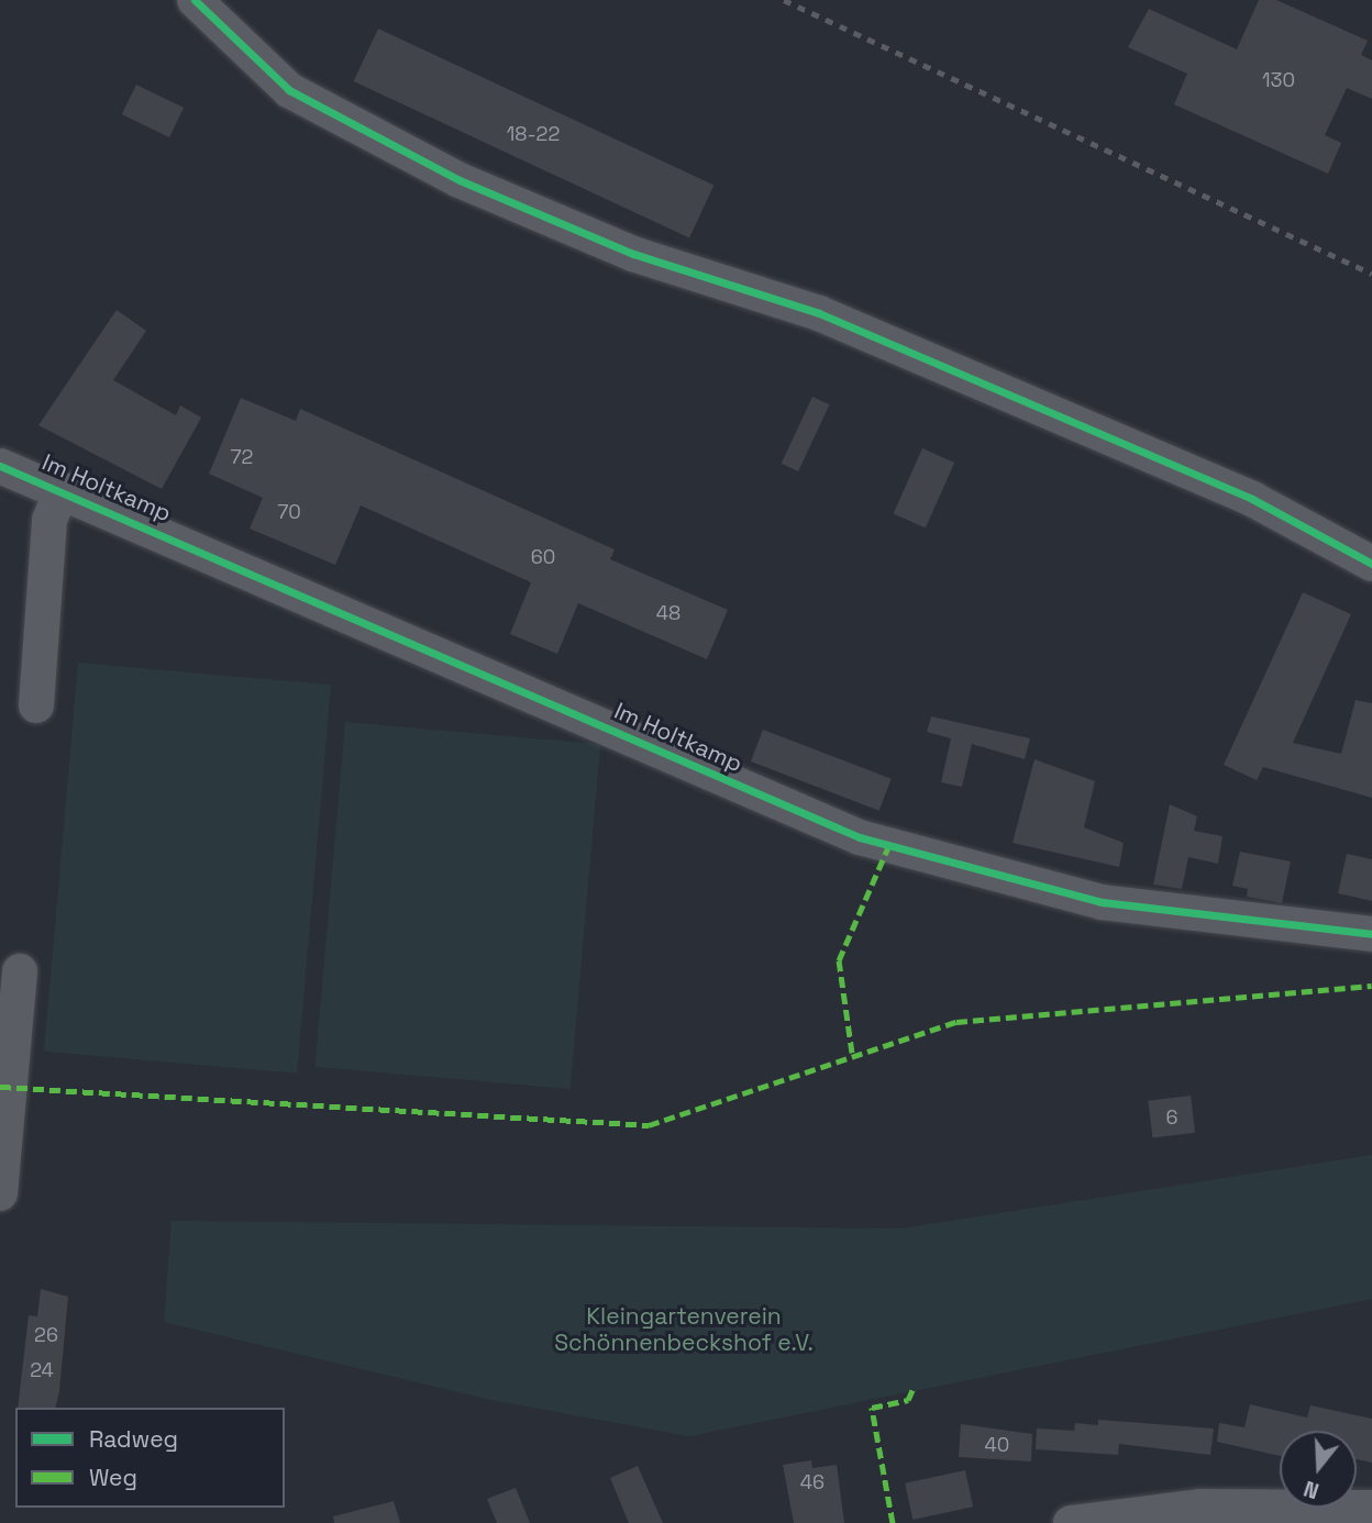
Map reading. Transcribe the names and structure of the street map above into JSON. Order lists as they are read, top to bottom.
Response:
{
  "streets": {
    "street": ["Im Holtkamp"]
  },
  "parks": ["Kleingartenverein Schönnenbeckshof e.V."],
  "house_numbers": [
    "130",
    "18-22",
    "72",
    "70",
    "60",
    "48",
    "6",
    "26",
    "24",
    "40",
    "46"
  ],
  "legend": ["Radweg", "Weg"],
  "north": "bottom"
}
